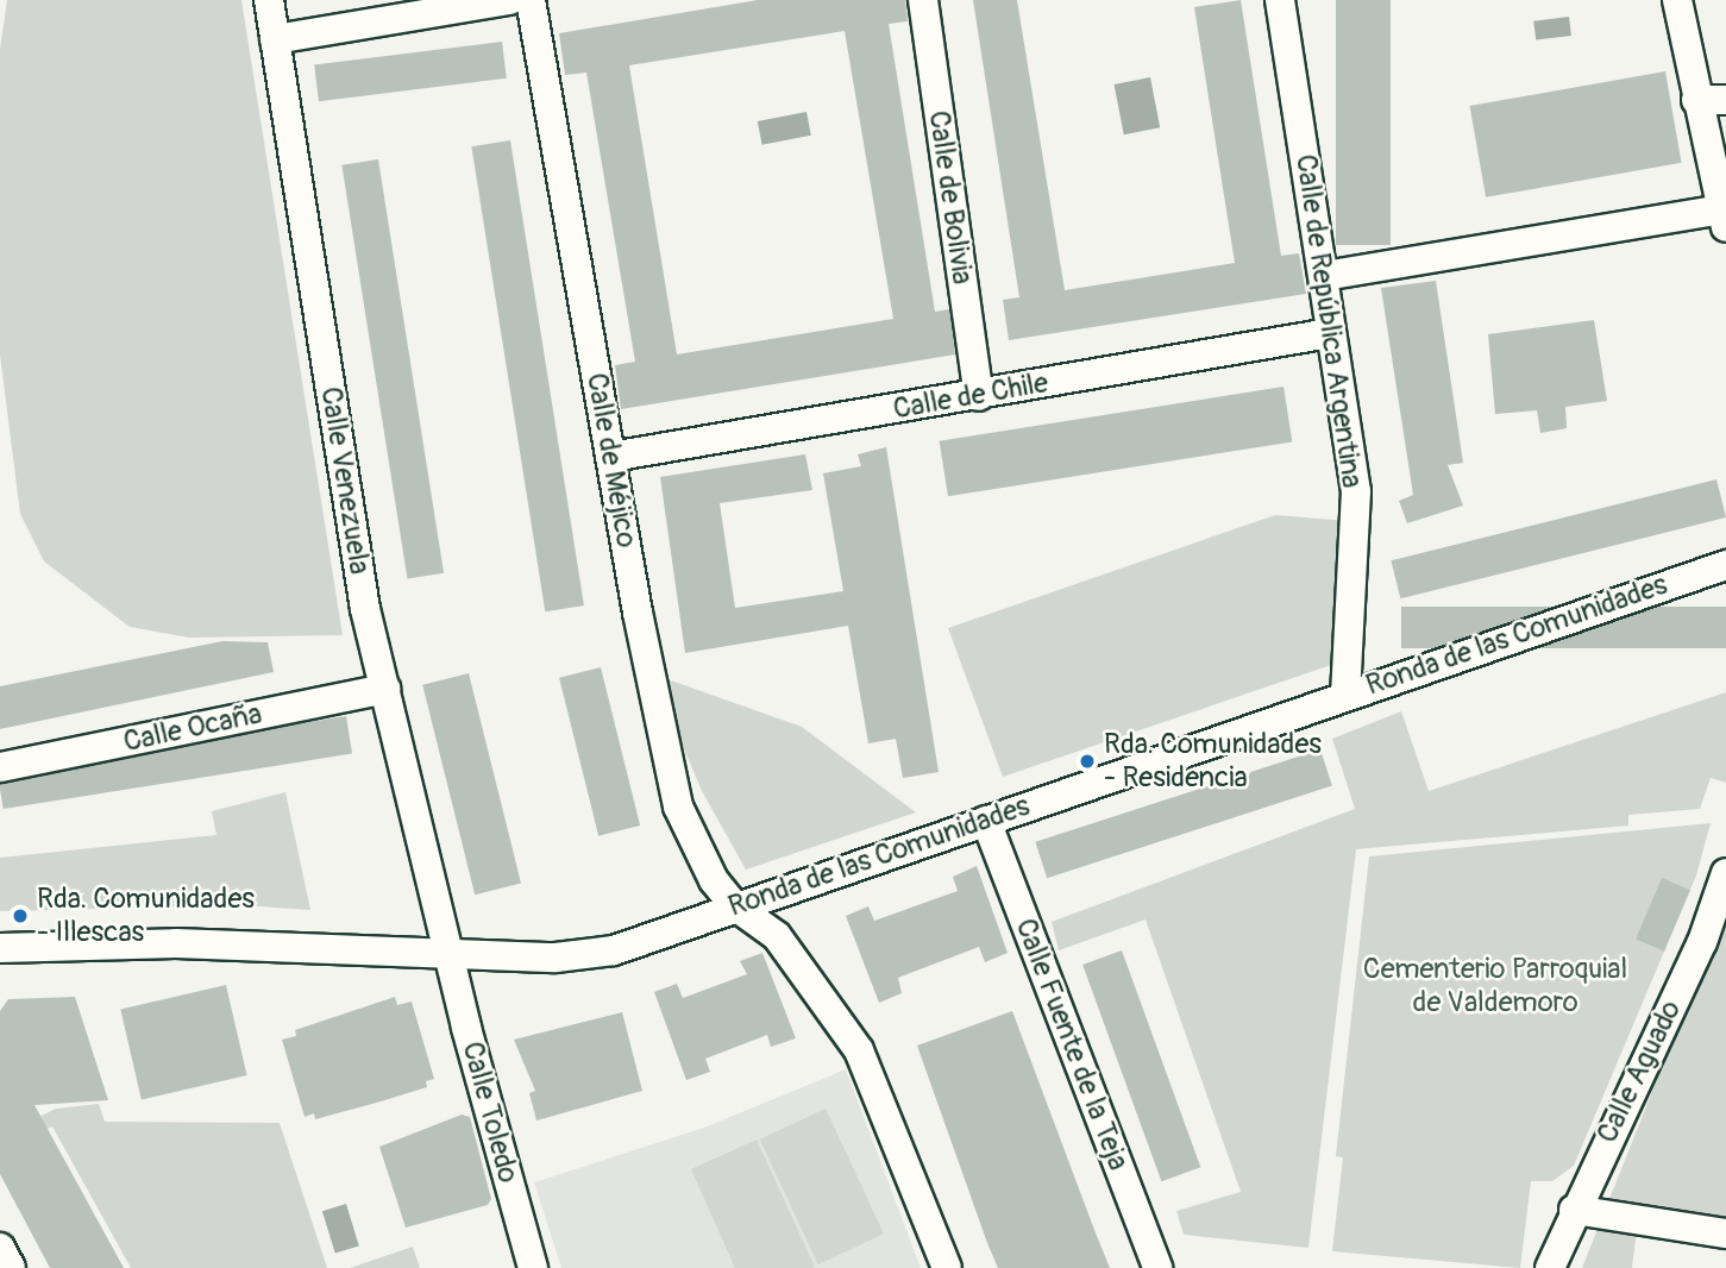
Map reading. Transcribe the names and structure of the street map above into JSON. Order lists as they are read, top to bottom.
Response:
{
  "streets": {
    "street": [
      "Calle de Bolivia",
      "Calle de República Argentina",
      "Calle de Chile",
      "Calle de Méjico",
      "Calle Venezuela",
      "Ronda de las Comunidades",
      "Calle Ocaña",
      "Calle Fuente de la Teja",
      "Calle Aguado",
      "Calle Toledo"
    ]
  },
  "crossings": [
    ["Calle de Bolivia", "Calle de Chile"],
    ["Calle de República Argentina", "Calle de Chile"],
    ["Calle de República Argentina", "Ronda de las Comunidades"],
    ["Calle de Chile", "Calle de Méjico"],
    ["Calle de Méjico", "Ronda de las Comunidades"],
    ["Calle Venezuela", "Ronda de las Comunidades"],
    ["Calle Venezuela", "Calle Ocaña"],
    ["Calle Venezuela", "Calle Toledo"],
    ["Ronda de las Comunidades", "Calle Fuente de la Teja"],
    ["Ronda de las Comunidades", "Calle Toledo"]
  ],
  "parks": ["Cementerio Parroquial de Valdemoro"],
  "places": ["Rda. Comunidades - Residencia", "Rda. Comunidades - Illescas"]
}
